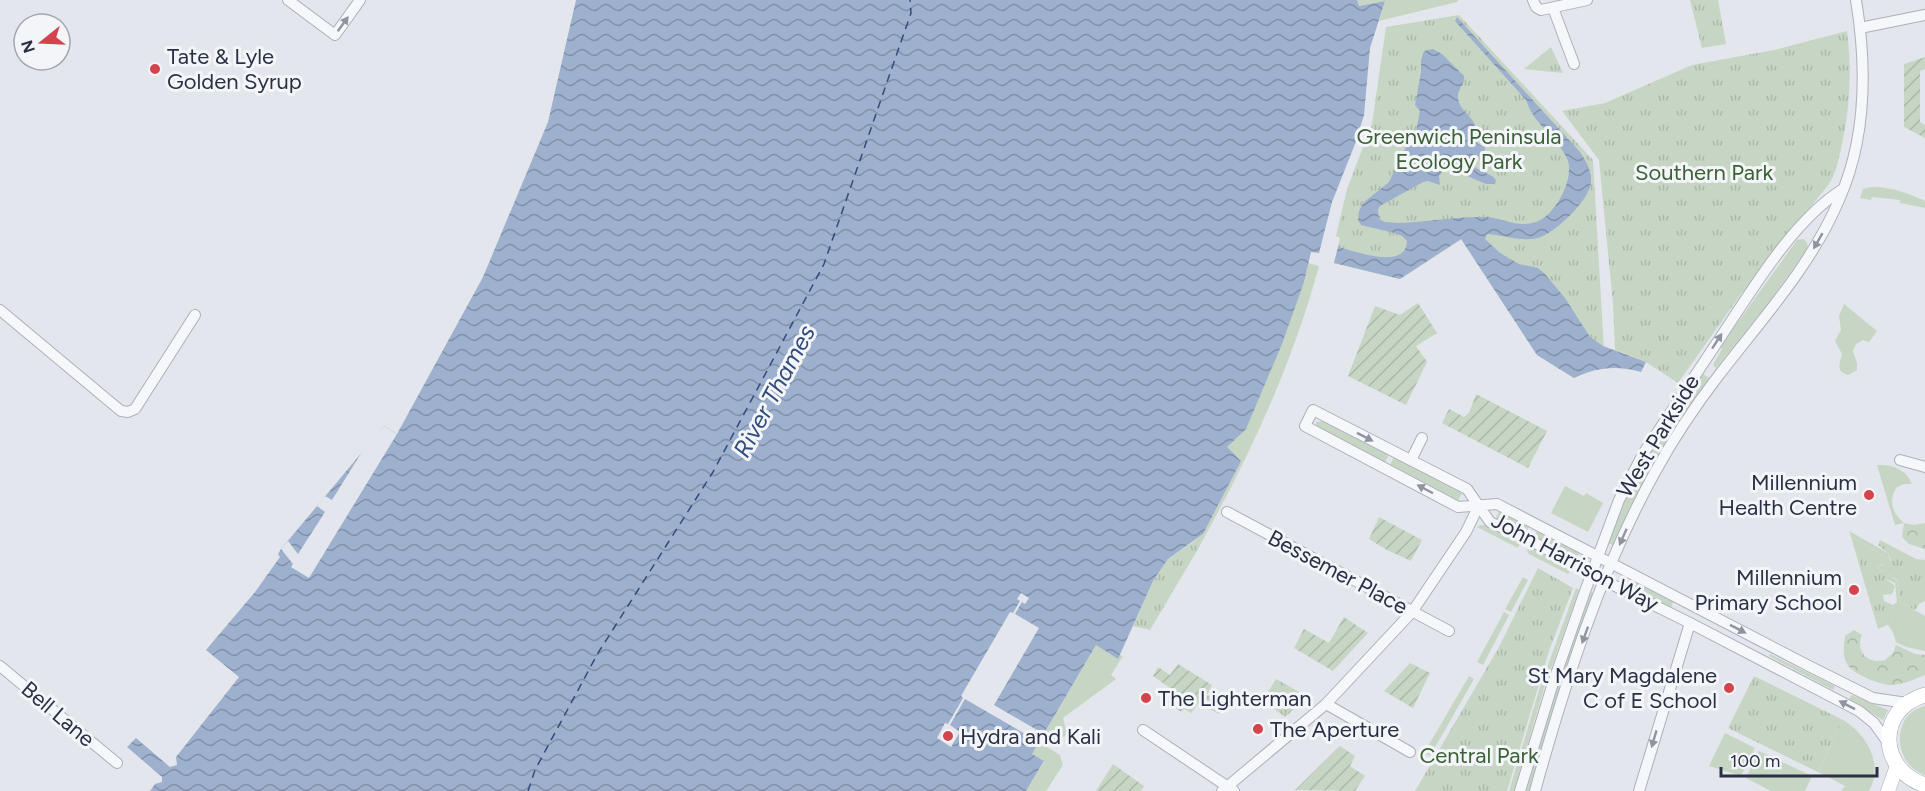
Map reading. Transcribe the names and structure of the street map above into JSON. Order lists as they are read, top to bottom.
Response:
{
  "streets": {
    "street": [
      "West Parkside",
      "John Harrison Way",
      "Bessemer Place",
      "Bell Lane"
    ]
  },
  "crossings": [
    ["West Parkside", "John Harrison Way"]
  ],
  "water": ["River Thames"],
  "parks": ["Greenwich Peninsula Ecology Park", "Southern Park", "Central Park"],
  "places": [
    "Tate & Lyle Golden Syrup",
    "Millennium Health Centre",
    "Millennium Primary School",
    "St Mary Magdalene C of E School",
    "The Lighterman",
    "The Aperture",
    "Hydra and Kali"
  ],
  "scale_bar": "100 m",
  "north": "left"
}
